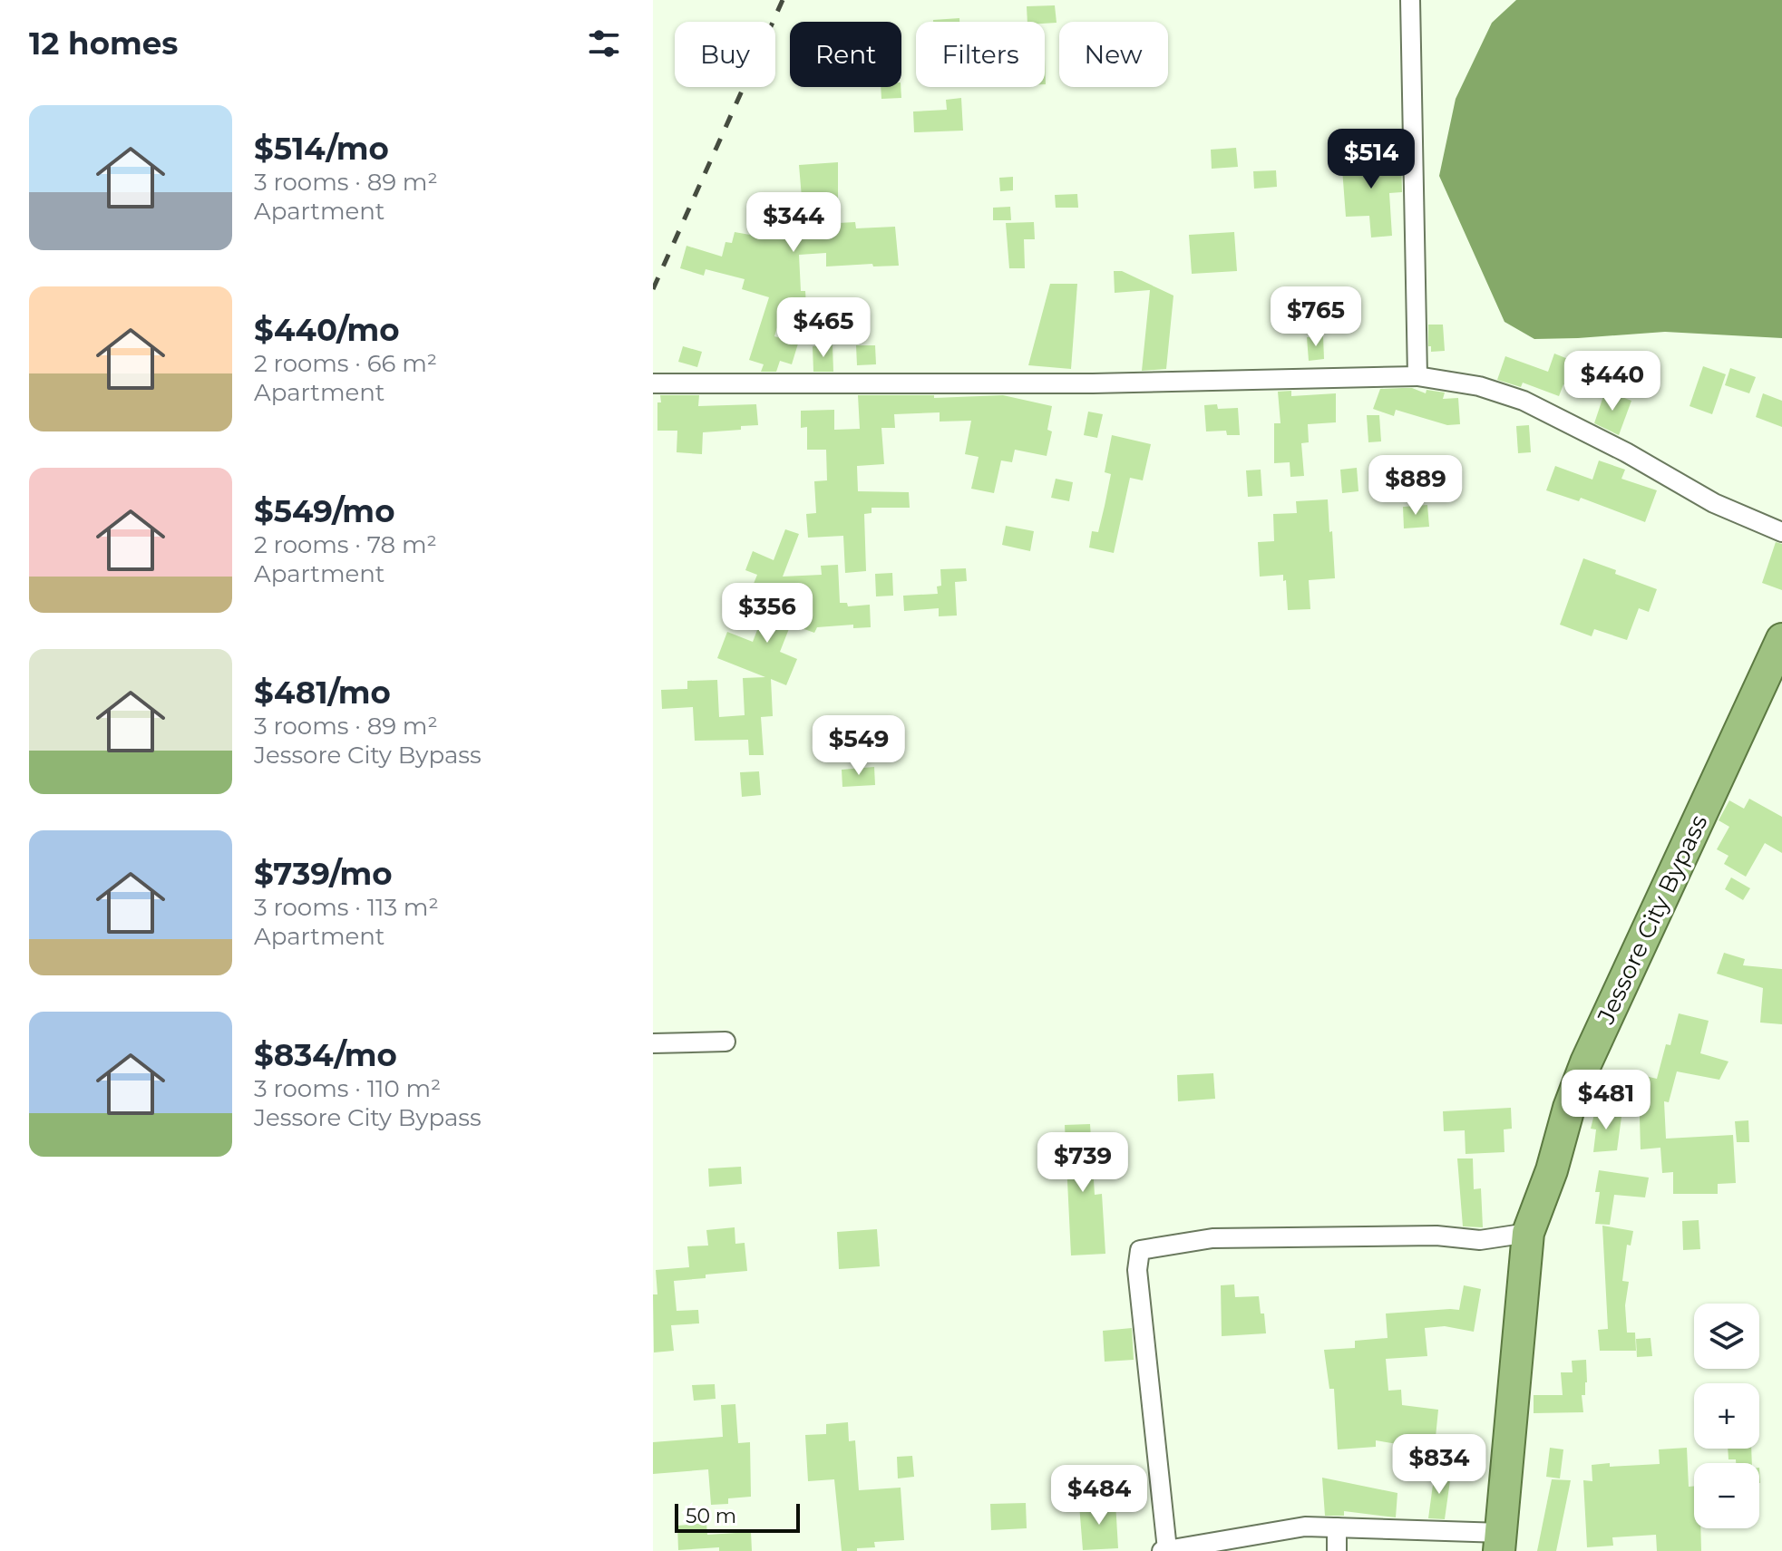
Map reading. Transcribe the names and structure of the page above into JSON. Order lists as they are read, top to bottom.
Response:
{
  "streets": {
    "highway": ["Jessore City Bypass"]
  },
  "scale_bar": "50 m",
  "page": {
    "heading": "12 homes",
    "chip": [
      "Buy",
      "Rent",
      "Filters",
      "New"
    ],
    "list": [
      {
        "name": "$514/mo",
        "note": "3 rooms · 89 m² · Apartment"
      },
      {
        "name": "$440/mo",
        "note": "2 rooms · 66 m² · Apartment"
      },
      {
        "name": "$549/mo",
        "note": "2 rooms · 78 m² · Apartment"
      },
      {
        "name": "$481/mo",
        "note": "3 rooms · 89 m² · Jessore City Bypass"
      },
      {
        "name": "$739/mo",
        "note": "3 rooms · 113 m² · Apartment"
      },
      {
        "name": "$834/mo",
        "note": "3 rooms · 110 m² · Jessore City Bypass"
      }
    ],
    "price": [
      "$514",
      "$344",
      "$765",
      "$465",
      "$440",
      "$889",
      "$356",
      "$549",
      "$481",
      "$739",
      "$834",
      "$484"
    ],
    "map_buttons": ["+", "−"],
    "scale": "50 m"
  }
}
